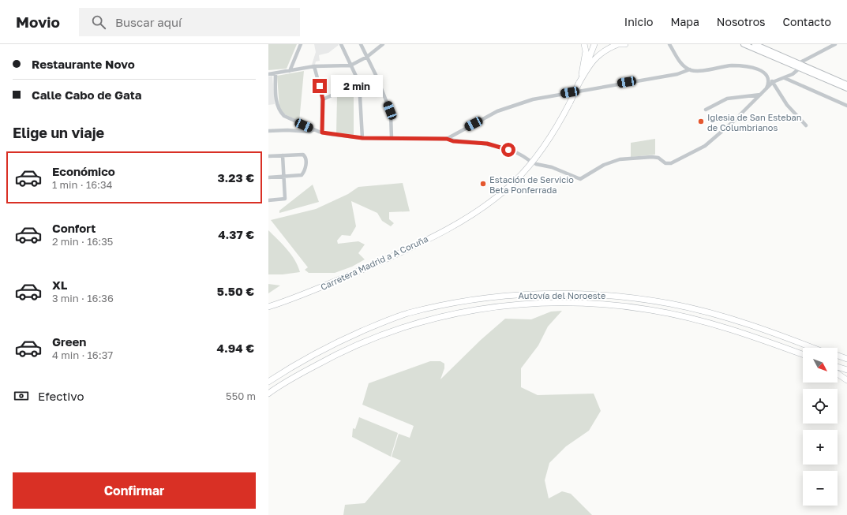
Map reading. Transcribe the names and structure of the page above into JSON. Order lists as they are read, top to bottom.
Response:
{
  "streets": {
    "highway": ["Carretera Madrid a A Coruña", "Autovía del Noroeste"]
  },
  "places": ["Iglesia de San Esteban de Columbrianos", "Estación de Servicio Beta Ponferrada"],
  "north": "bottom right",
  "page": {
    "header": "Movio",
    "search": "Buscar aquí",
    "nav": [
      "Inicio",
      "Mapa",
      "Nosotros",
      "Contacto"
    ],
    "banner": ["Restaurante Novo", "Calle Cabo de Gata"],
    "bubble": "2 min",
    "heading": "Elige un viaje",
    "list": [
      {
        "name": "Económico",
        "note": "1 min · 16:34",
        "value": "3.23 €"
      },
      {
        "name": "Confort",
        "note": "2 min · 16:35",
        "value": "4.37 €"
      },
      {
        "name": "XL",
        "note": "3 min · 16:36",
        "value": "5.50 €"
      },
      {
        "name": "Green",
        "note": "4 min · 16:37",
        "value": "4.94 €"
      }
    ],
    "map_buttons": ["+", "−"],
    "pay": ["Efectivo", "550 m"],
    "buttons": "Confirmar"
  }
}
